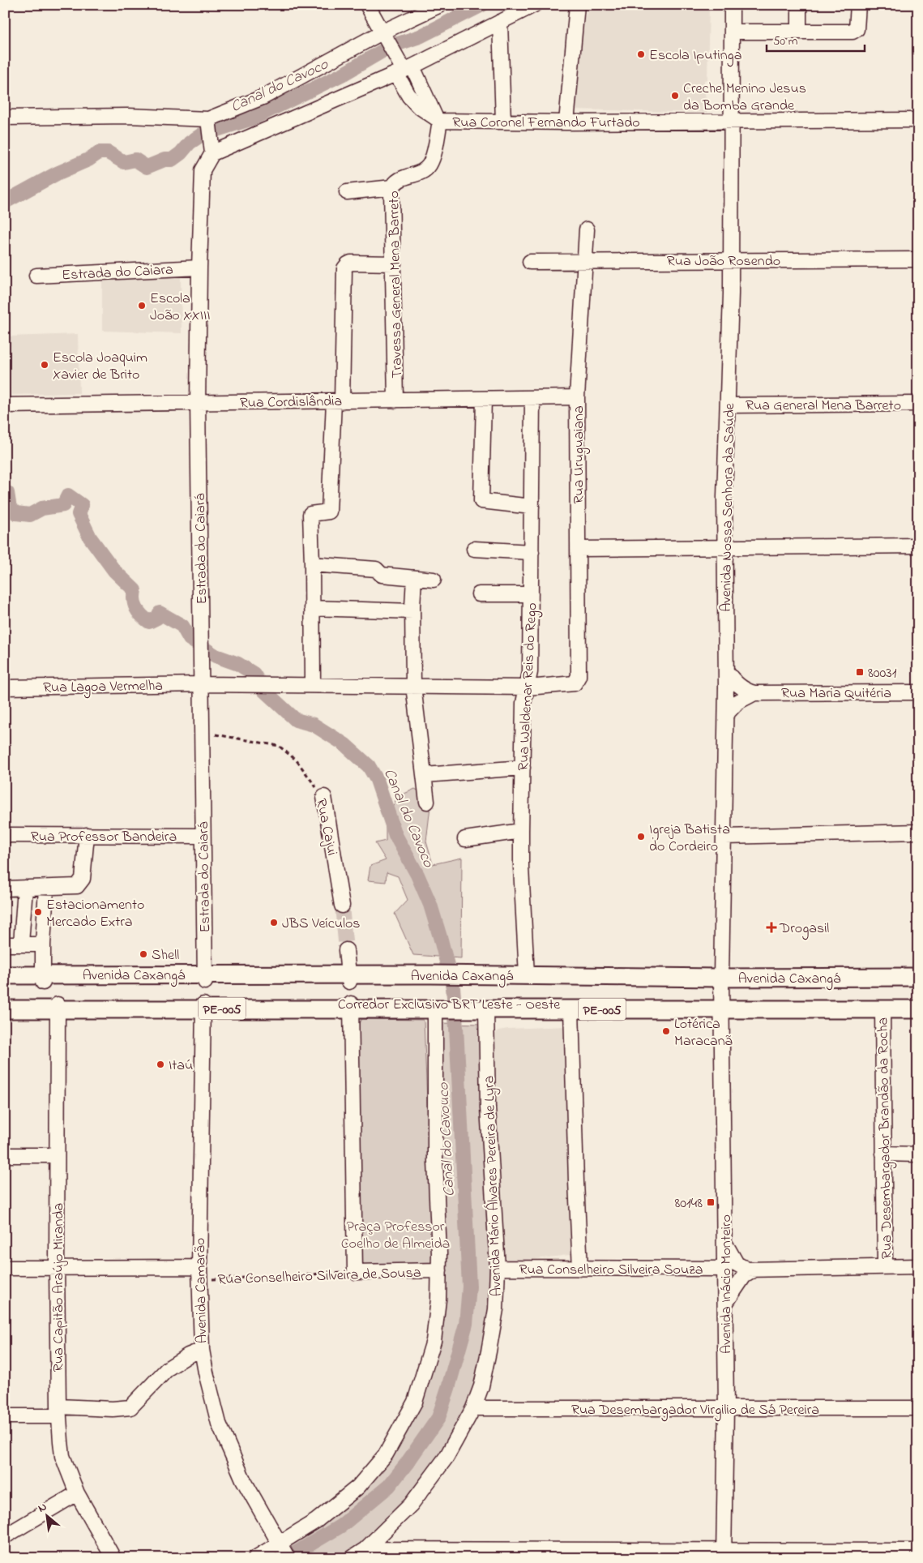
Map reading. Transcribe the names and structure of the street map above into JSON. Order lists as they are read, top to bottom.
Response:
{
  "streets": {
    "main road": ["Avenida Caxangá", "PE-005"],
    "street": [
      "Rua Coronel Fernando Furtado",
      "Rua João Rosendo",
      "Estrada do Caiara",
      "Travessa General Mena Barreto",
      "Rua Cordislândia",
      "Rua General Mena Barreto",
      "Rua Uruguaiana",
      "Avenida Nossa Senhora da Saúde",
      "Estrada do Caiará",
      "Rua Lagoa Vermelha",
      "Rua Waldemar Reis do Rego",
      "Rua Maria Quitéria",
      "Rua Cajui",
      "Rua Professor Bandeira",
      "Corredor Exclusivo BRT Leste - Oeste",
      "Rua Desembargador Brandão da Rocha",
      "Avenida Mário Álvares Pereira de Lyra",
      "Rua Conselheiro Silveira Souza",
      "Rua Conselheiro Silveira de Sousa",
      "Avenida Inácio Monteiro",
      "Rua Capitão Araújo Miranda",
      "Avenida Camarão",
      "Rua Desembargador Virgilio de Sá Pereira"
    ]
  },
  "crossings": [
    ["Rua Coronel Fernando Furtado", "Travessa General Mena Barreto"],
    ["Rua Coronel Fernando Furtado", "Avenida Nossa Senhora da Saúde"],
    ["Rua João Rosendo", "Rua Uruguaiana"],
    ["Rua João Rosendo", "Avenida Nossa Senhora da Saúde"],
    ["Estrada do Caiara", "Estrada do Caiará"],
    ["Travessa General Mena Barreto", "Rua Cordislândia"],
    ["Rua Cordislândia", "Rua Uruguaiana"],
    ["Rua Cordislândia", "Estrada do Caiará"],
    ["Rua Cordislândia", "Rua Waldemar Reis do Rego"],
    ["Rua General Mena Barreto", "Avenida Nossa Senhora da Saúde"],
    ["Rua Uruguaiana", "Rua Waldemar Reis do Rego"],
    ["Avenida Nossa Senhora da Saúde", "Rua Maria Quitéria"],
    ["Avenida Nossa Senhora da Saúde", "Avenida Caxangá"],
    ["Avenida Nossa Senhora da Saúde", "Corredor Exclusivo BRT Leste - Oeste"],
    ["Avenida Nossa Senhora da Saúde", "PE-005"],
    ["Avenida Nossa Senhora da Saúde", "Avenida Inácio Monteiro"],
    ["Estrada do Caiará", "Rua Lagoa Vermelha"],
    ["Estrada do Caiará", "Rua Cajui"],
    ["Estrada do Caiará", "Rua Professor Bandeira"],
    ["Estrada do Caiará", "Avenida Caxangá"],
    ["Rua Waldemar Reis do Rego", "Avenida Caxangá"],
    ["Avenida Caxangá", "Corredor Exclusivo BRT Leste - Oeste"],
    ["Corredor Exclusivo BRT Leste - Oeste", "PE-005"],
    ["Corredor Exclusivo BRT Leste - Oeste", "Avenida Mário Álvares Pereira de Lyra"],
    ["Corredor Exclusivo BRT Leste - Oeste", "Avenida Inácio Monteiro"],
    ["PE-005", "Rua Desembargador Brandão da Rocha"],
    ["PE-005", "Avenida Mário Álvares Pereira de Lyra"],
    ["PE-005", "Avenida Inácio Monteiro"],
    ["PE-005", "Rua Capitão Araújo Miranda"],
    ["PE-005", "Avenida Camarão"],
    ["Avenida Mário Álvares Pereira de Lyra", "Rua Conselheiro Silveira Souza"],
    ["Avenida Mário Álvares Pereira de Lyra", "Rua Desembargador Virgilio de Sá Pereira"],
    ["Rua Conselheiro Silveira Souza", "Avenida Inácio Monteiro"],
    ["Rua Conselheiro Silveira de Sousa", "Rua Capitão Araújo Miranda"],
    ["Rua Conselheiro Silveira de Sousa", "Avenida Camarão"],
    ["Avenida Inácio Monteiro", "Rua Desembargador Virgilio de Sá Pereira"]
  ],
  "water": ["Canal do Cavoco", "Canal do Cavouco"],
  "parks": ["Praça Professor Coelho de Almeida"],
  "places": {
    "other": [
      "Escola Iputinga",
      "Creche Menino Jesus da Bomba Grande",
      "Escola João XXIII",
      "Escola Joaquim Xavier de Brito",
      "Igreja Batista do Cordeiro",
      "Estacionamento Mercado Extra",
      "JBS Veículos",
      "Shell",
      "Lotérica Maracanã",
      "Itaú"
    ],
    "transit": ["80031", "80148"],
    "health": ["Drogasil"]
  },
  "scale_bar": "50 m",
  "north": "top left"
}
